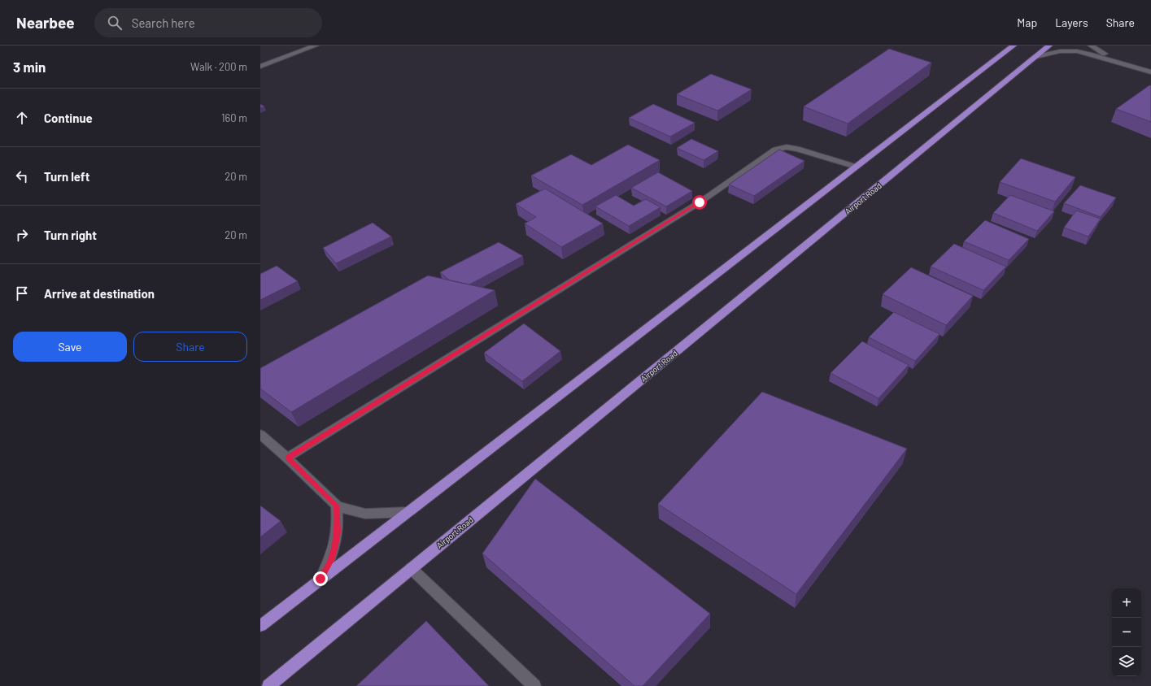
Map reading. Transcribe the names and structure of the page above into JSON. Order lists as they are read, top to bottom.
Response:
{
  "streets": {
    "highway": ["Airport Road"]
  },
  "page": {
    "header": "Nearbee",
    "search": "Search here",
    "nav": ["Map", "Layers", "Share"],
    "heading": ["3 min", "Walk · 200 m"],
    "list": [
      ["Continue", "160 m"],
      ["Turn left", "20 m"],
      ["Turn right", "20 m"],
      "Arrive at destination"
    ],
    "buttons": ["Save", "Share"],
    "map_buttons": ["+", "−"]
  }
}
